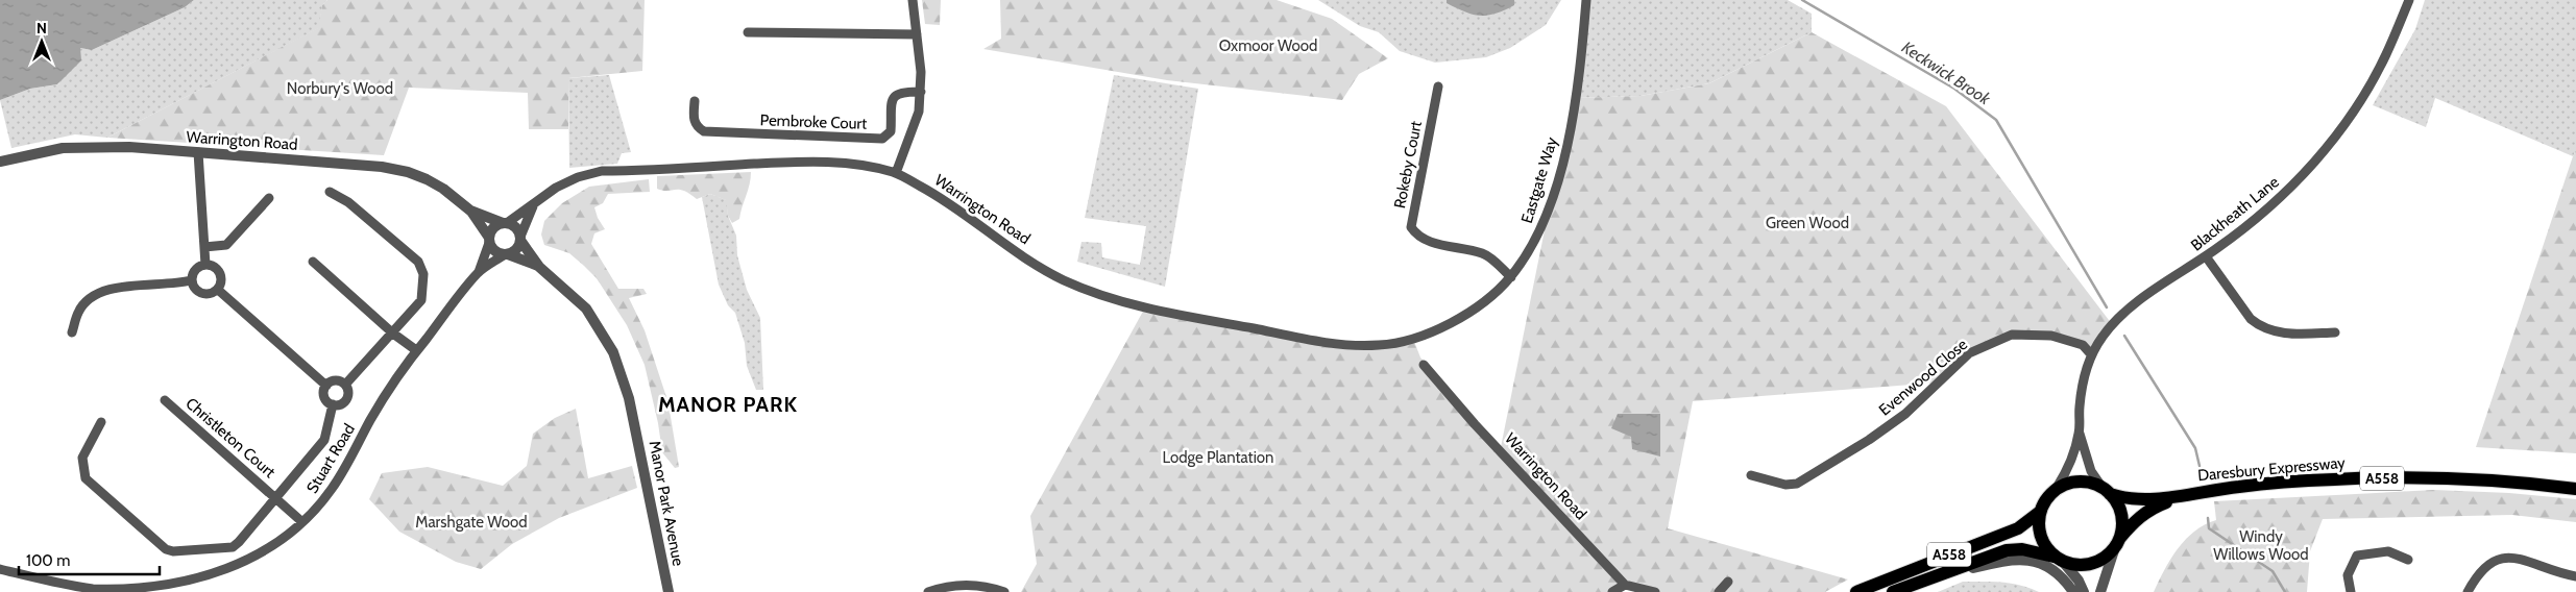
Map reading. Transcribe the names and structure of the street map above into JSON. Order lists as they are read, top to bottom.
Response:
{
  "streets": {
    "main road": ["Daresbury Expressway", "A558"],
    "street": [
      "Pembroke Court",
      "Warrington Road",
      "Rokeby Court",
      "Eastgate Way",
      "Blackheath Lane",
      "Evenwood Close",
      "Christleton Court",
      "Stuart Road",
      "Manor Park Avenue"
    ]
  },
  "crossings": [
    ["Warrington Road", "Eastgate Way"],
    ["Warrington Road", "Stuart Road"],
    ["Warrington Road", "Manor Park Avenue"],
    ["Rokeby Court", "Eastgate Way"],
    ["Blackheath Lane", "Evenwood Close"],
    ["Blackheath Lane", "Daresbury Expressway"],
    ["Blackheath Lane", "A558"],
    ["Christleton Court", "Stuart Road"],
    ["Stuart Road", "Manor Park Avenue"],
    ["Daresbury Expressway", "A558"]
  ],
  "districts": ["MANOR PARK"],
  "water": ["Keckwick Brook"],
  "parks": [
    "Oxmoor Wood",
    "Norbury's Wood",
    "Green Wood",
    "Lodge Plantation",
    "Marshgate Wood",
    "Windy Willows Wood"
  ],
  "scale_bar": "100 m",
  "north": "top"
}
